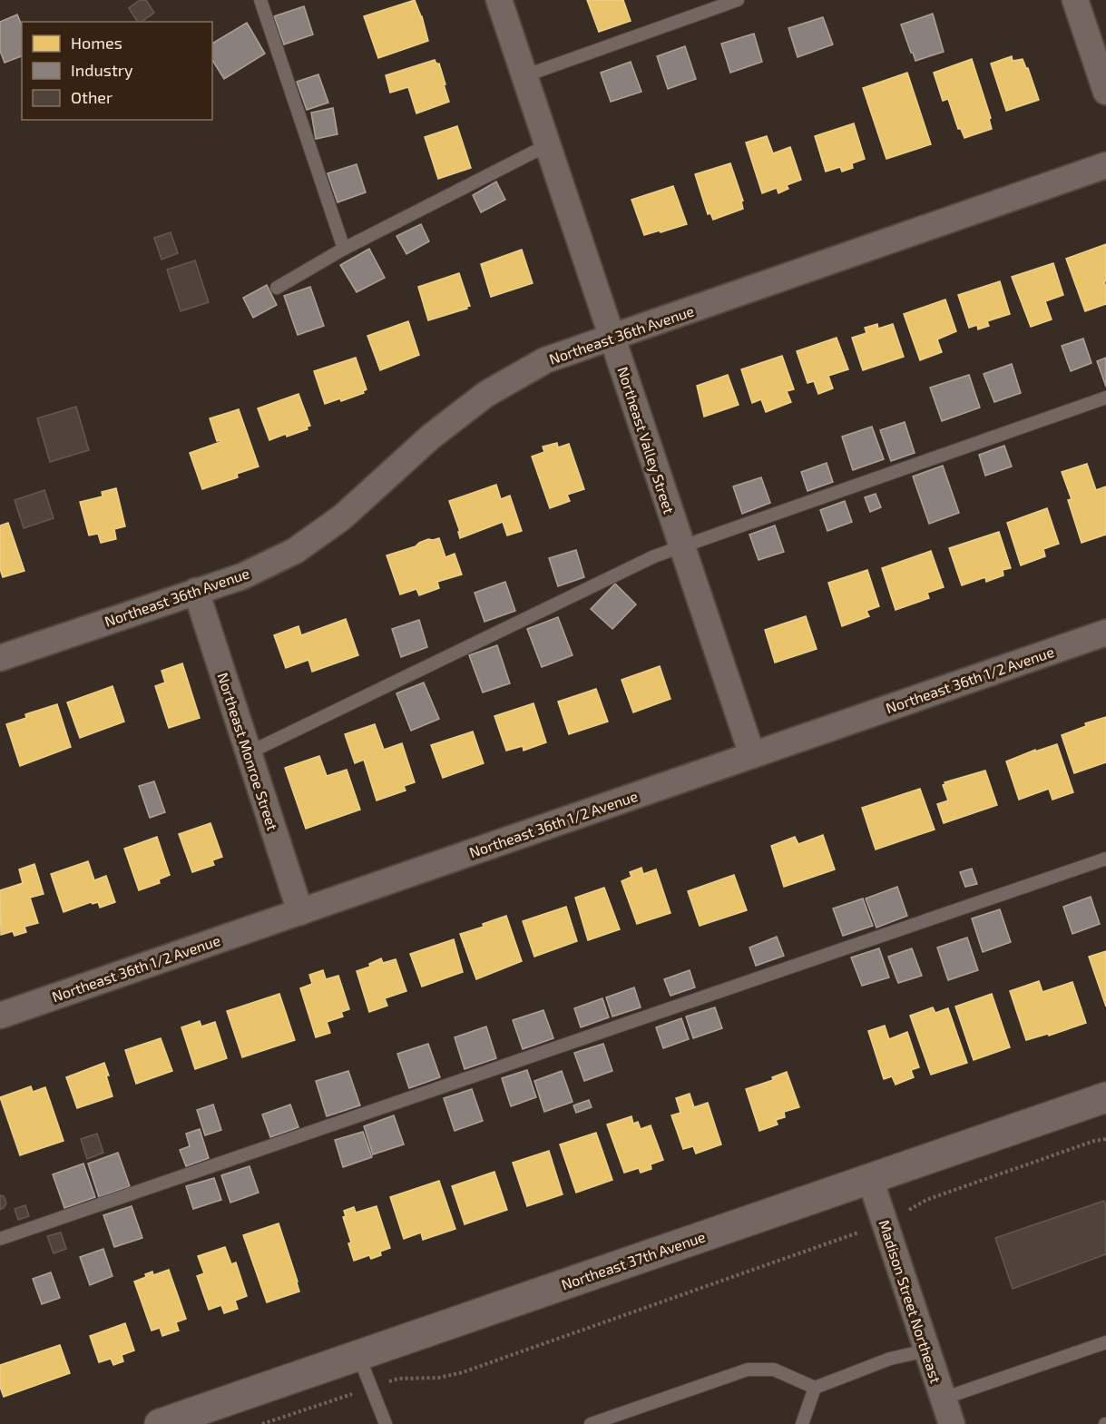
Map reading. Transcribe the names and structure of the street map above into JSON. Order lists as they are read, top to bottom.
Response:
{
  "streets": {
    "street": [
      "Northeast 36th Avenue",
      "Northeast Valley Street",
      "Northeast 36th 1/2 Avenue",
      "Northeast Monroe Street",
      "Northeast 37th Avenue",
      "Madison Street Northeast"
    ]
  },
  "crossings": [
    ["Northeast 36th Avenue", "Northeast Valley Street"],
    ["Northeast 36th Avenue", "Northeast Monroe Street"],
    ["Northeast Valley Street", "Northeast 36th 1/2 Avenue"],
    ["Northeast 36th 1/2 Avenue", "Northeast Monroe Street"],
    ["Northeast 37th Avenue", "Madison Street Northeast"]
  ],
  "legend": ["Homes", "Industry", "Other"]
}
